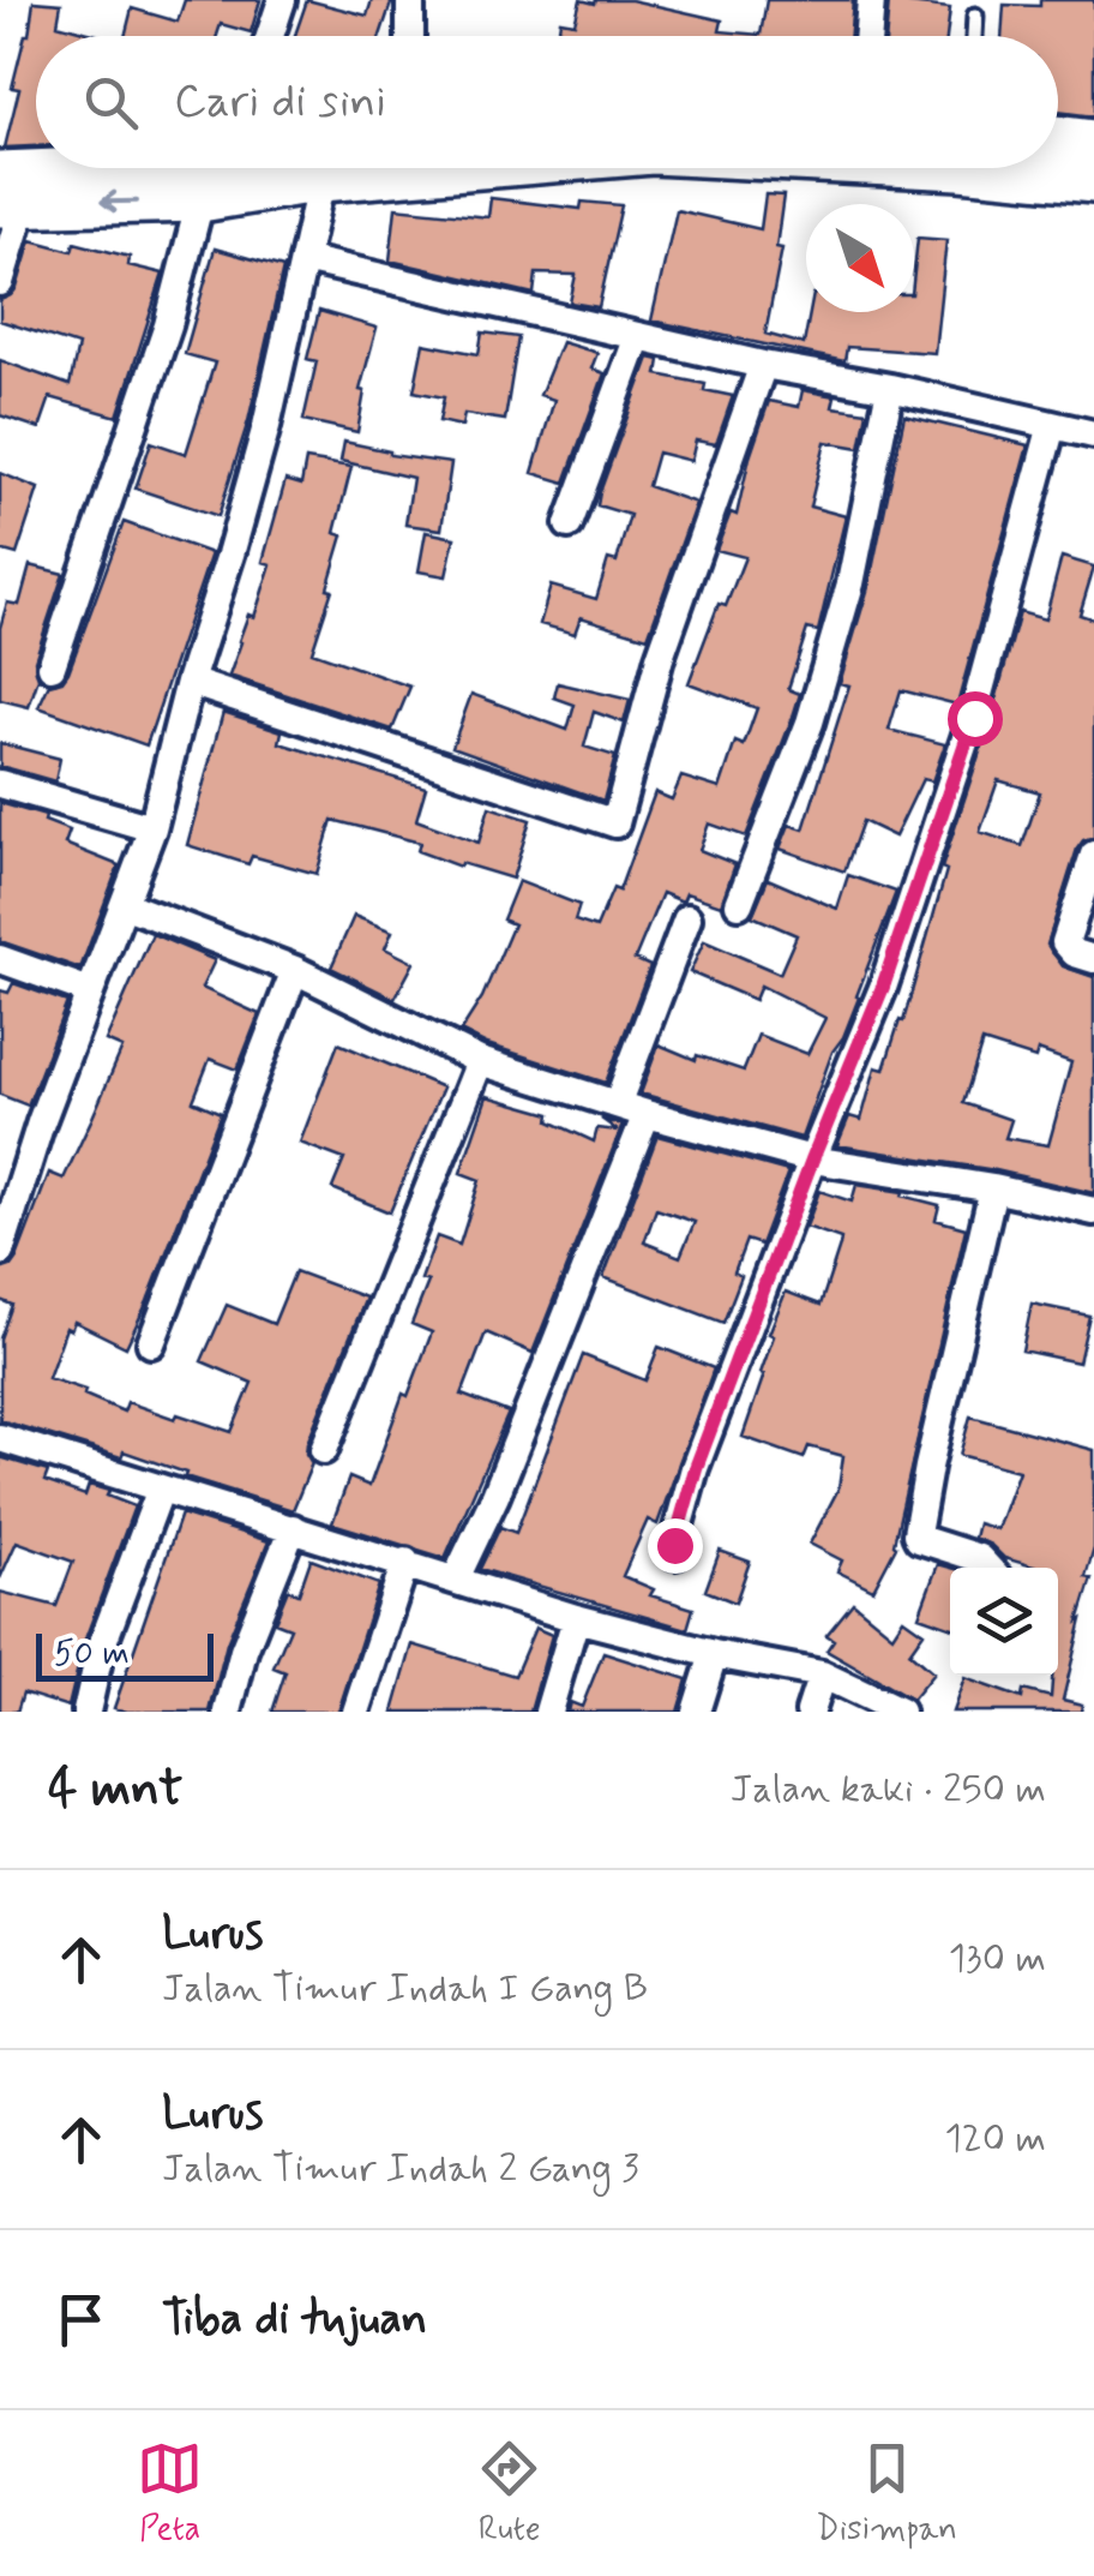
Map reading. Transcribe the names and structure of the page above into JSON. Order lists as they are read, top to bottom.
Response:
{
  "scale_bar": "50 m",
  "north": "bottom right",
  "page": {
    "search": "Cari di sini",
    "scale": "50 m",
    "heading": ["4 mnt", "Jalan kaki · 250 m"],
    "list": [
      ["Lurus", "Jalan Timur Indah I Gang B", "130 m"],
      ["Lurus", "Jalan Timur Indah 2 Gang 3", "120 m"],
      "Tiba di tujuan"
    ],
    "nav": ["Peta", "Rute", "Disimpan"]
  }
}
